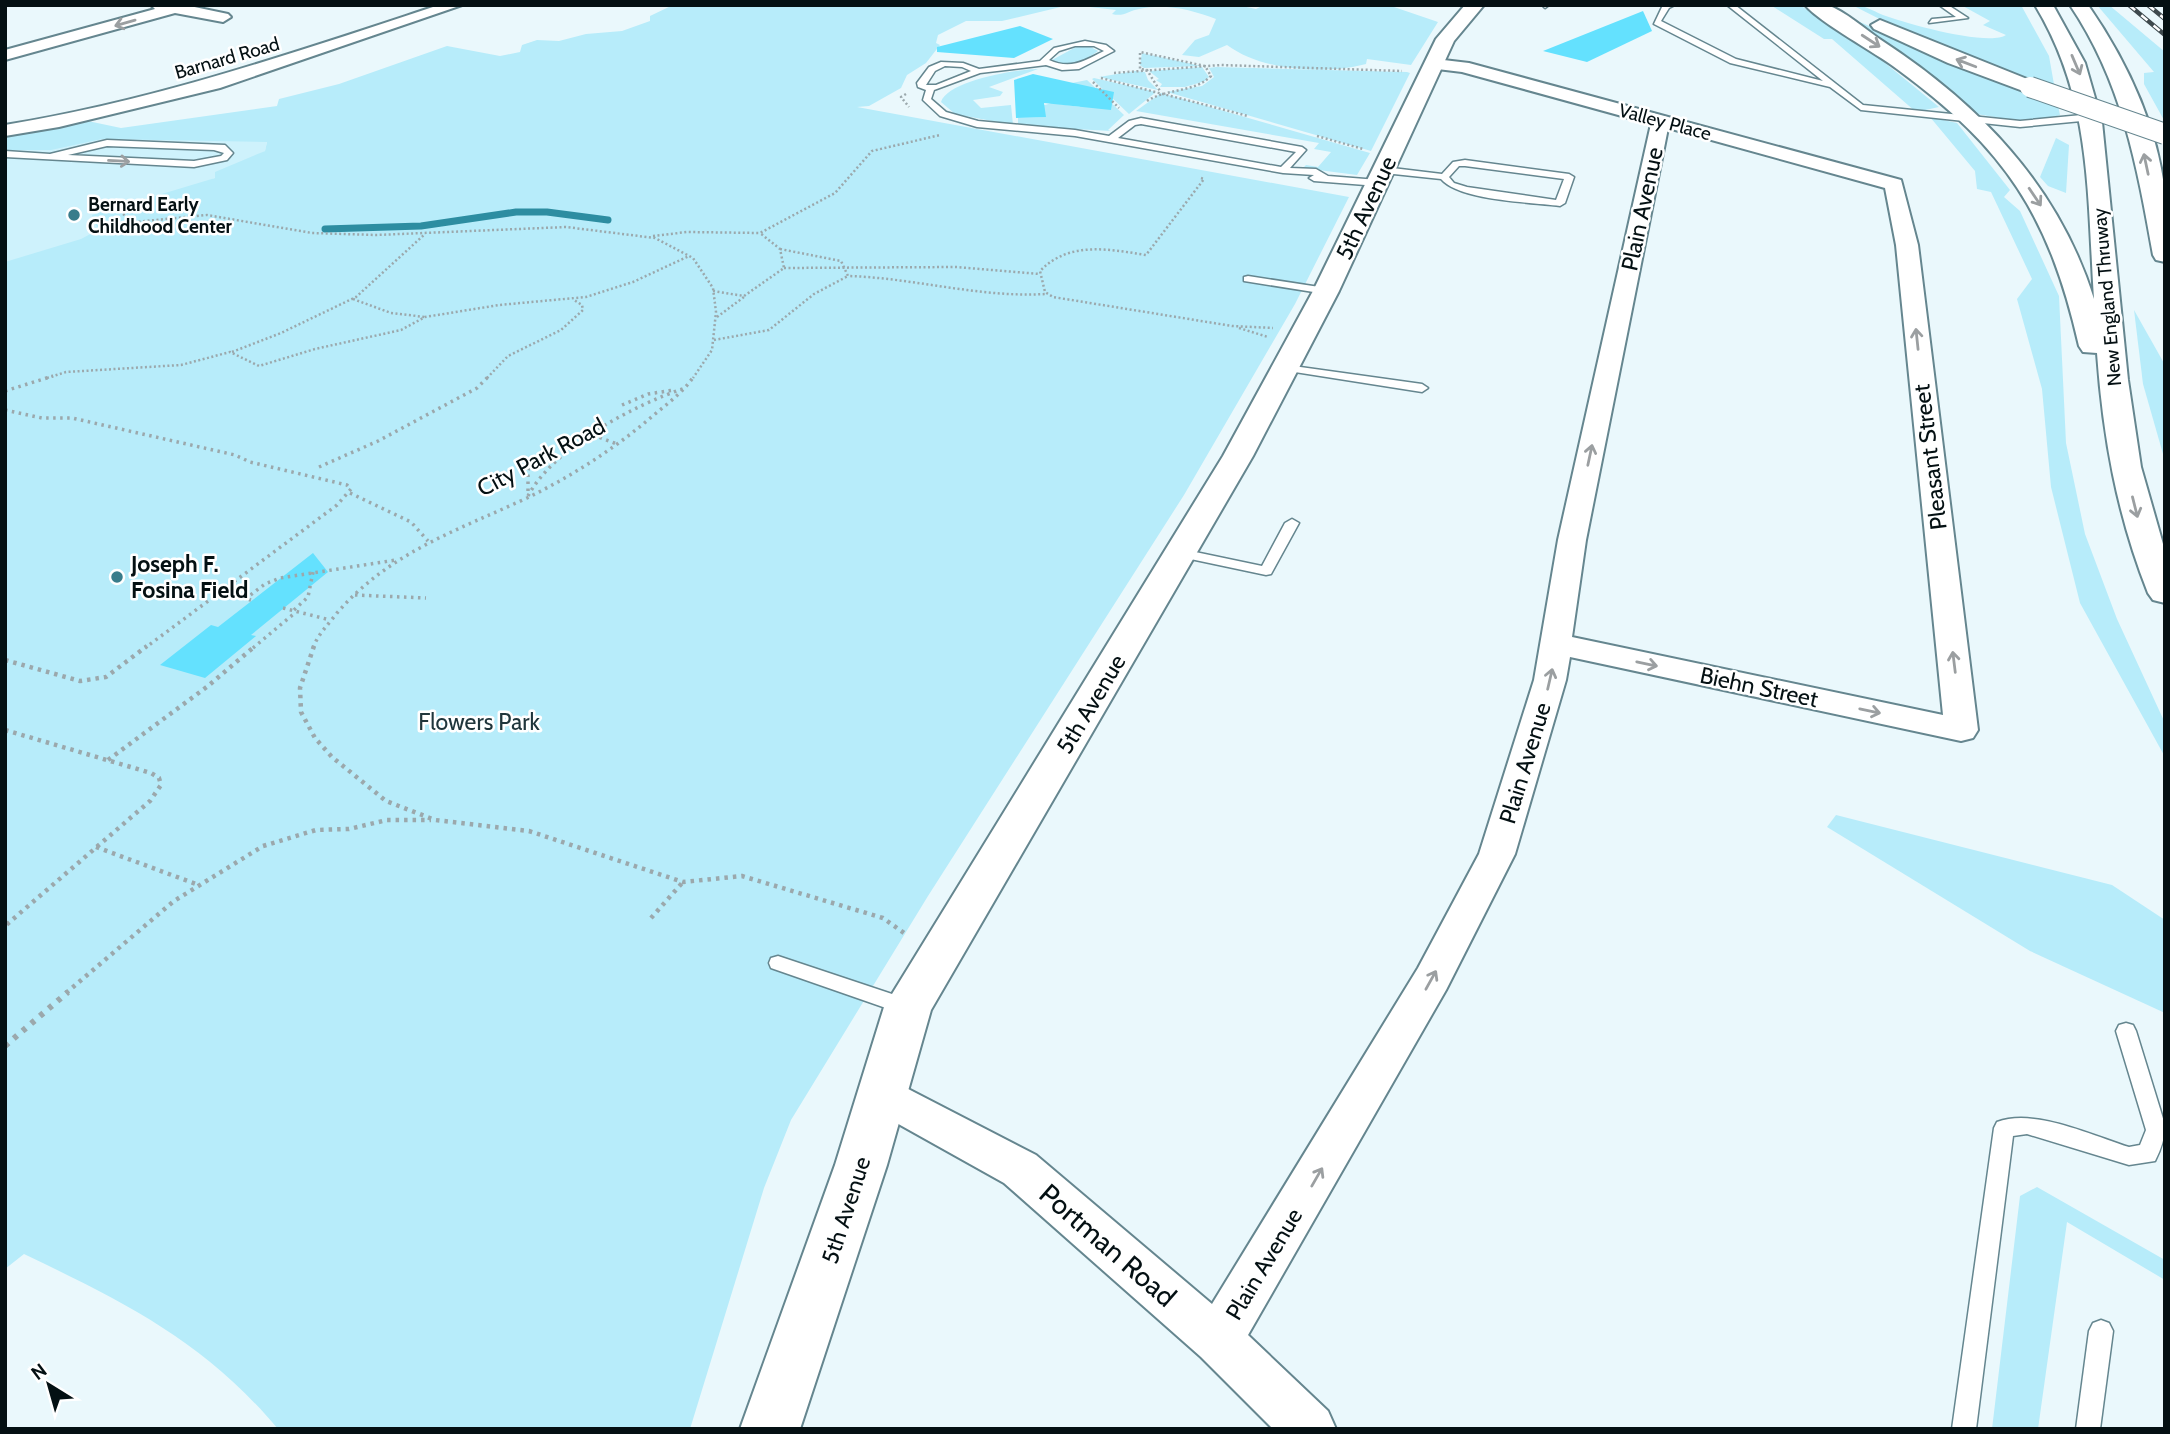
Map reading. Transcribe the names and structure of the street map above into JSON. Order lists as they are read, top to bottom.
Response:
{
  "streets": {
    "main road": ["5th Avenue", "New England Thruway"],
    "street": [
      "Barnard Road",
      "Valley Place",
      "Plain Avenue",
      "Pleasant Street",
      "Biehn Street",
      "Portman Road"
    ],
    "path": ["City Park Road"]
  },
  "crossings": [
    ["Valley Place", "5th Avenue"],
    ["Valley Place", "Plain Avenue"],
    ["Valley Place", "Pleasant Street"],
    ["5th Avenue", "Portman Road"],
    ["Plain Avenue", "Biehn Street"],
    ["Plain Avenue", "Portman Road"],
    ["Pleasant Street", "Biehn Street"]
  ],
  "one_way": ["Plain Avenue", "Pleasant Street", "Biehn Street"],
  "parks": ["Flowers Park"],
  "places": ["Bernard Early Childhood Center", "Joseph F. Fosina Field"],
  "north": "top left"
}
